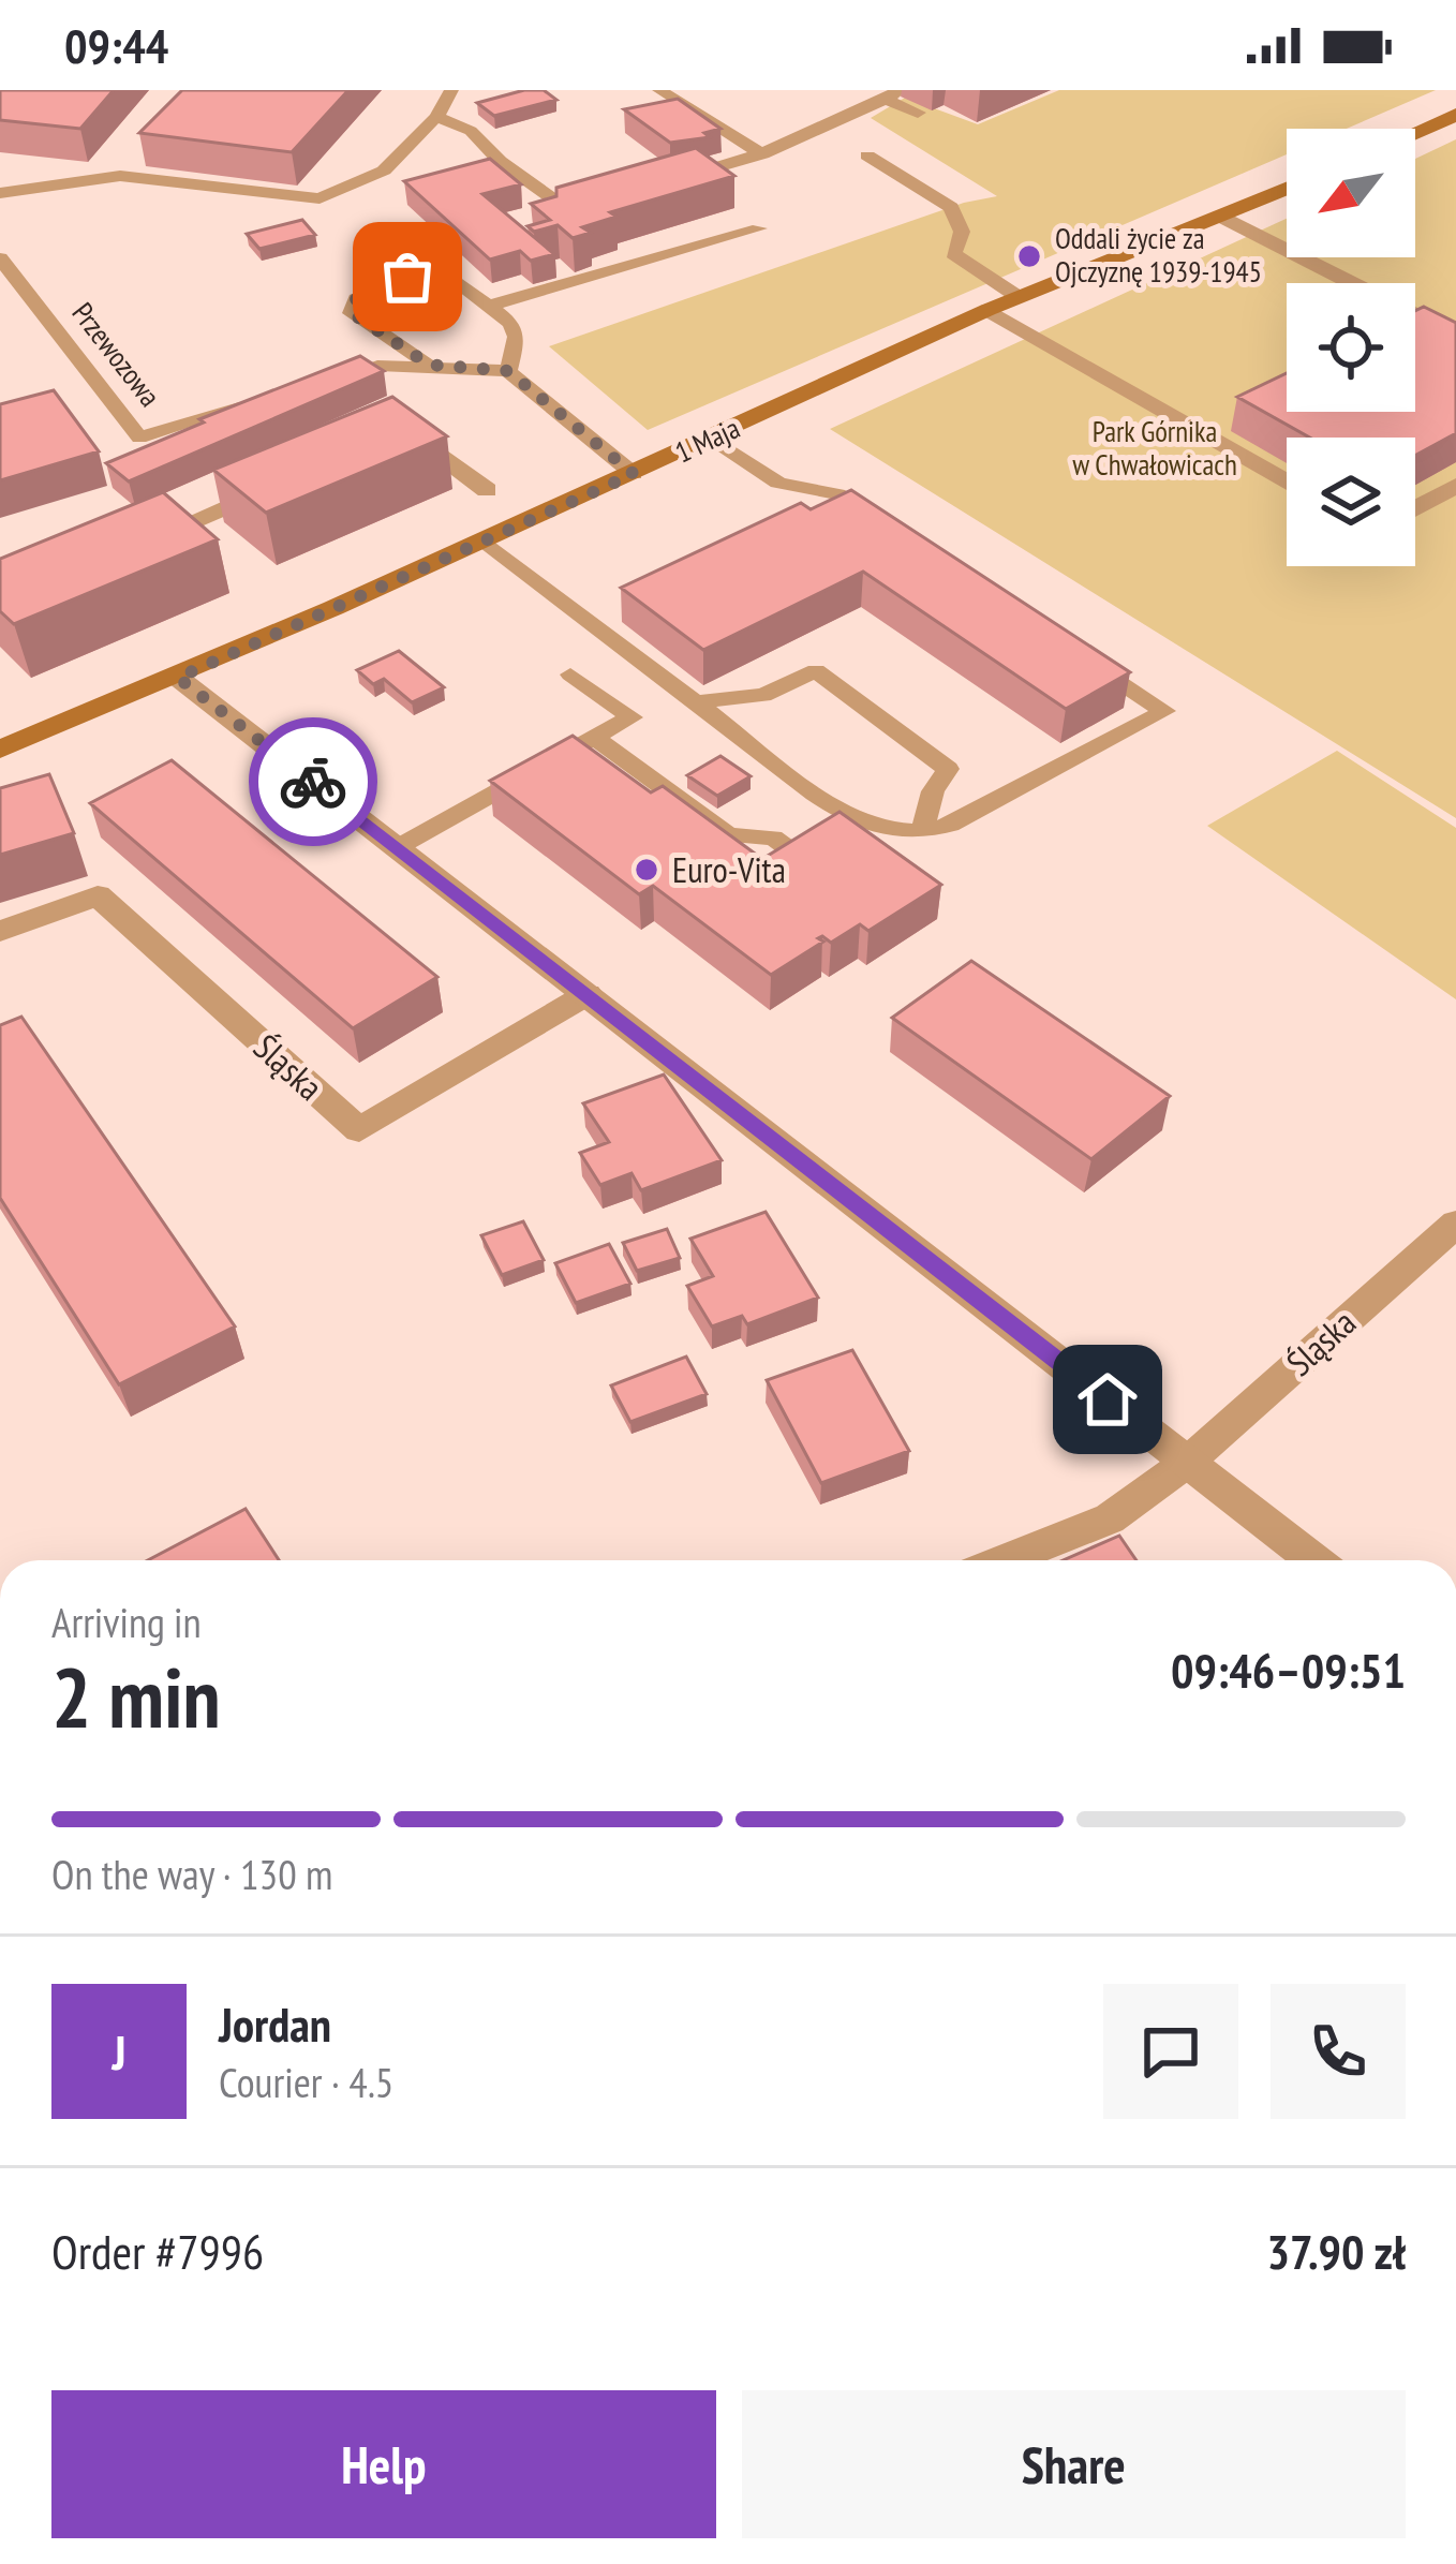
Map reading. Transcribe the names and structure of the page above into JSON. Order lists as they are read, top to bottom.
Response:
{
  "streets": {
    "main road": ["1 Maja"],
    "street": ["Śląska"],
    "lane": ["Przewozowa"]
  },
  "parks": ["Park Górnika w Chwałowicach"],
  "places": ["Oddali życie za Ojczyznę 1939-1945", "Euro-Vita"],
  "north": "bottom left",
  "page": {
    "status": "09:44",
    "heading": ["2 min", "Arriving in", "09:46–09:51"],
    "panel": [
      "Jordan",
      "Courier · 4.5",
      "Order #7996",
      "37.90 zł"
    ],
    "bar": "On the way · 130 m",
    "round": "J",
    "buttons": ["Help", "Share"]
  }
}
